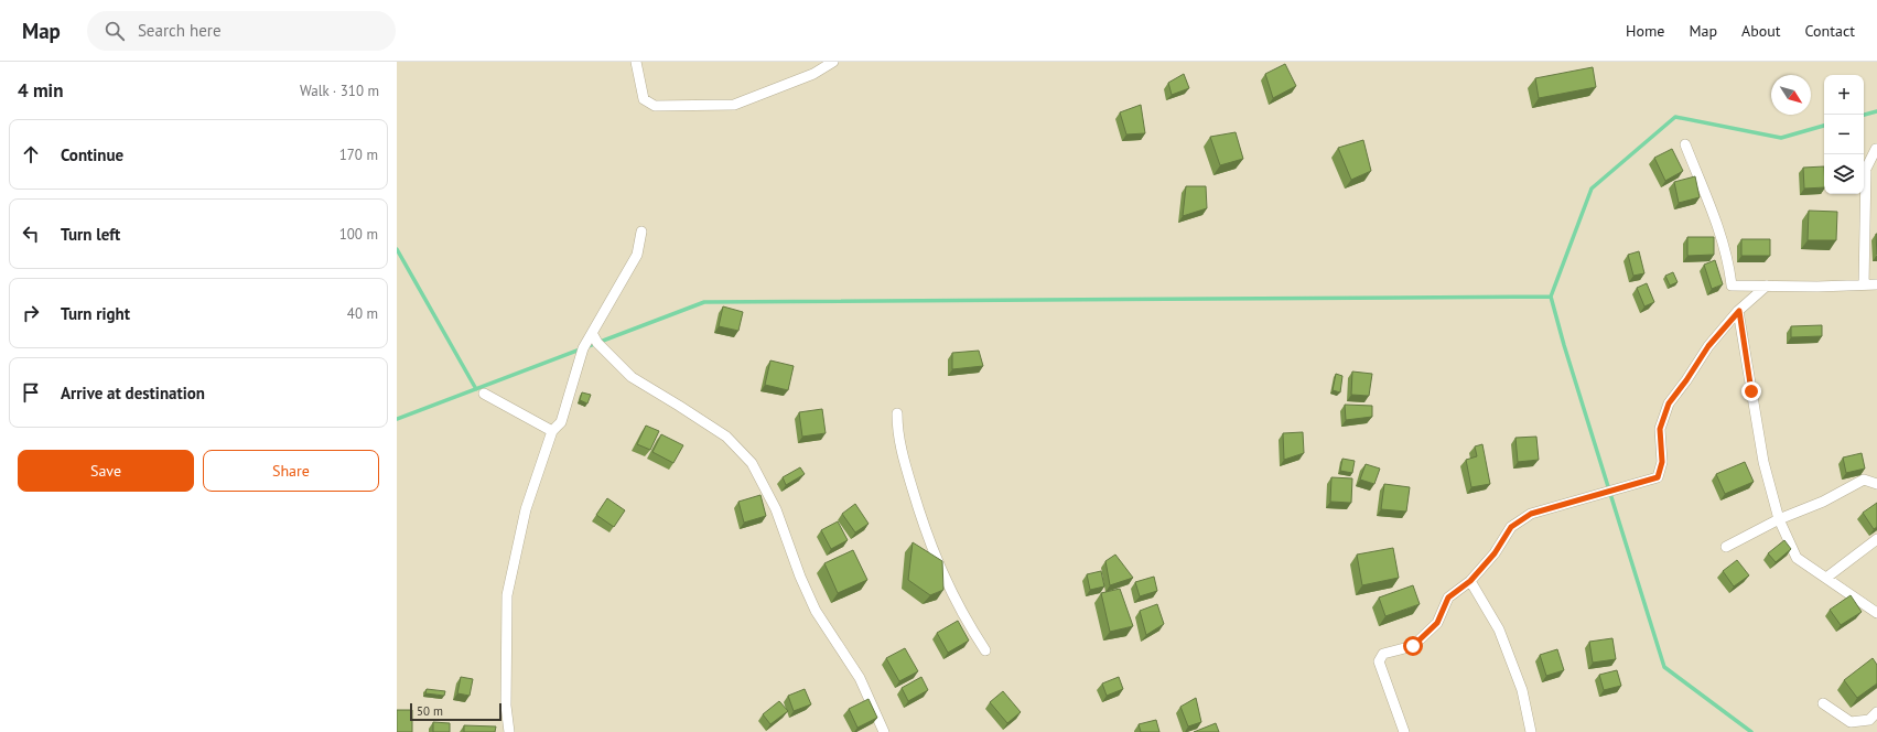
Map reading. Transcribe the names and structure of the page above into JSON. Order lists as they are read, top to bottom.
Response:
{
  "scale_bar": "50 m",
  "north": "bottom right",
  "page": {
    "header": "Map",
    "search": "Search here",
    "nav": [
      "Home",
      "Map",
      "About",
      "Contact"
    ],
    "heading": ["4 min", "Walk · 310 m"],
    "map_buttons": ["+", "−"],
    "list": [
      ["Continue", "170 m"],
      ["Turn left", "100 m"],
      ["Turn right", "40 m"],
      "Arrive at destination"
    ],
    "buttons": ["Save", "Share"],
    "scale": "50 m"
  }
}
